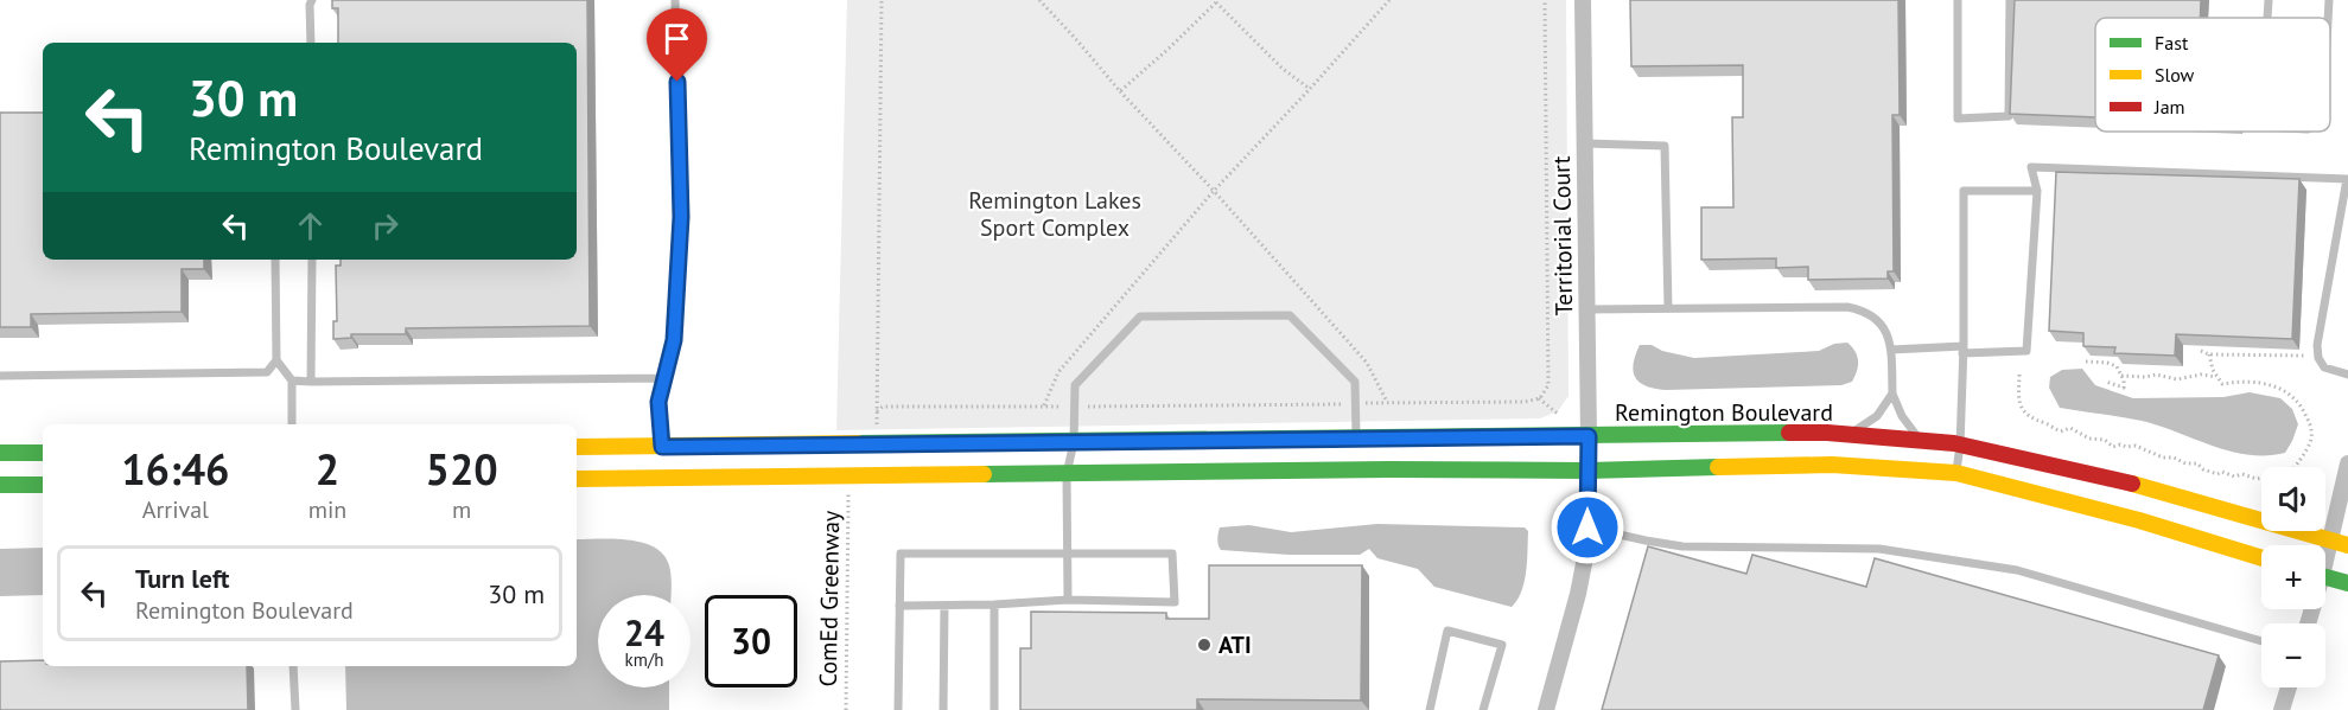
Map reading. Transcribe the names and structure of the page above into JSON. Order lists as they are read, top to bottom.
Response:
{
  "streets": {
    "street": ["Territorial Court", "Remington Boulevard"],
    "path": ["ComEd Greenway"]
  },
  "crossings": [
    ["Territorial Court", "Remington Boulevard"]
  ],
  "parks": ["Remington Lakes Sport Complex"],
  "places": ["ATI"],
  "legend": ["Fast", "Slow", "Jam"],
  "page": {
    "turn": ["30 m", "Remington Boulevard"],
    "eta": [
      "16:46",
      "Arrival",
      "2",
      "min",
      "520",
      "m"
    ],
    "map_buttons": ["+", "−"],
    "list": [
      {
        "name": "Turn left",
        "note": "Remington Boulevard",
        "value": "30 m"
      }
    ],
    "speed": "24 km/h",
    "limit": "30"
  }
}
